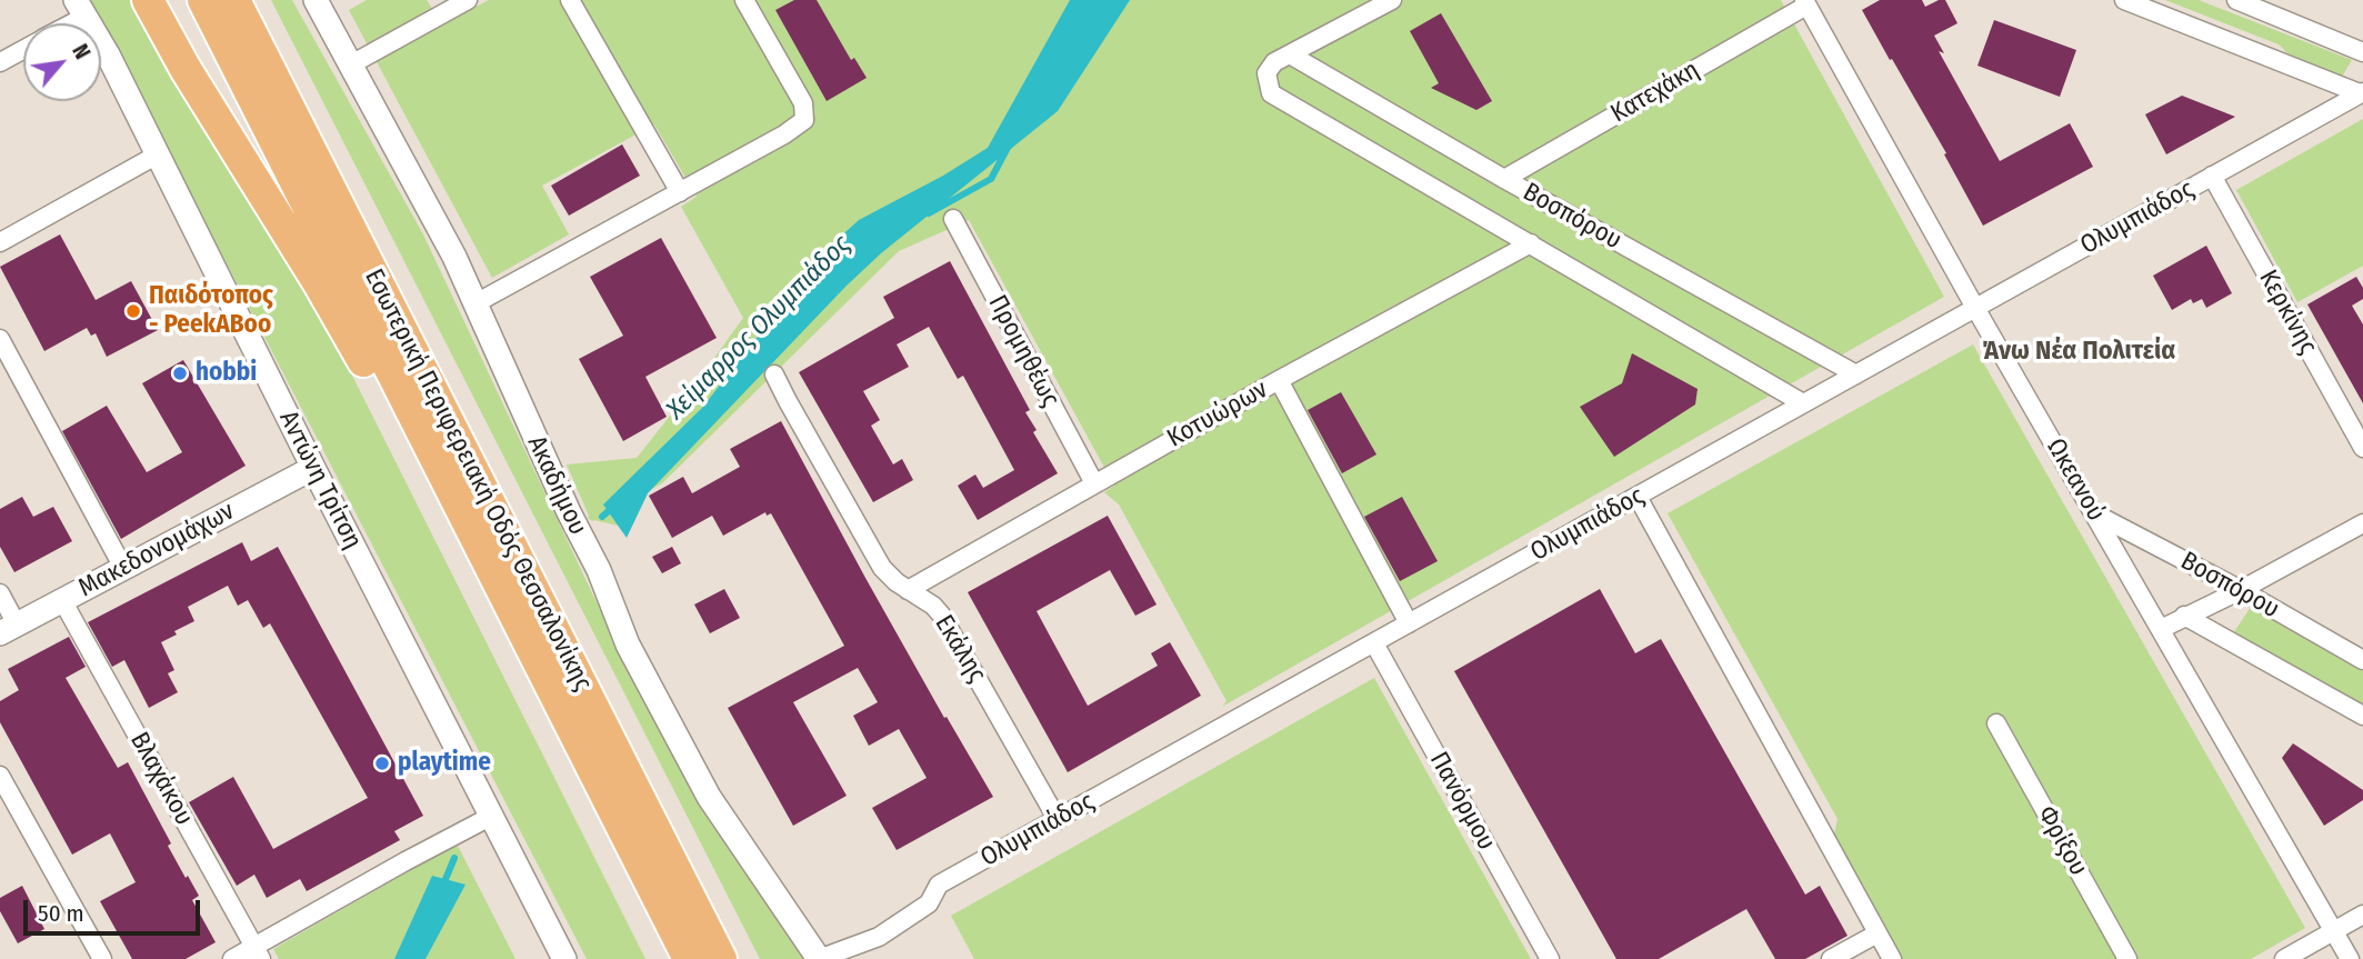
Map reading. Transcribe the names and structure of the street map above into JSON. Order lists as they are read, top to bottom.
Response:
{
  "streets": {
    "highway": ["Εσωτερική Περιφερειακή Οδός Θεσσαλονίκης"],
    "street": [
      "Κατεχάκη",
      "Βοσπόρου",
      "Ολυμπιάδος",
      "Κερκίνης",
      "Προμηθέως",
      "Κοτυώρων",
      "Αντώνη Τρίτση",
      "Ωκεανού",
      "Ακαδήμου",
      "Μακεδονομάχων",
      "Εκάλης",
      "Βλαχάκου",
      "Πανόρμου",
      "Φρίξου"
    ]
  },
  "crossings": [
    ["Κατεχάκη", "Βοσπόρου"],
    ["Κατεχάκη", "Ωκεανού"],
    ["Βοσπόρου", "Ολυμπιάδος"],
    ["Βοσπόρου", "Κοτυώρων"],
    ["Βοσπόρου", "Ωκεανού"],
    ["Ολυμπιάδος", "Κερκίνης"],
    ["Ολυμπιάδος", "Ωκεανού"],
    ["Ολυμπιάδος", "Ακαδήμου"],
    ["Ολυμπιάδος", "Εκάλης"],
    ["Ολυμπιάδος", "Πανόρμου"],
    ["Προμηθέως", "Κοτυώρων"],
    ["Κοτυώρων", "Εκάλης"],
    ["Αντώνη Τρίτση", "Μακεδονομάχων"],
    ["Μακεδονομάχων", "Βλαχάκου"]
  ],
  "districts": ["Άνω Νέα Πολιτεία"],
  "water": ["Χείμαρρος Ολυμπιάδος"],
  "places": ["Παιδότοπος - PeekABoo", "hobbi", "playtime"],
  "scale_bar": "50 m",
  "north": "top right"
}
